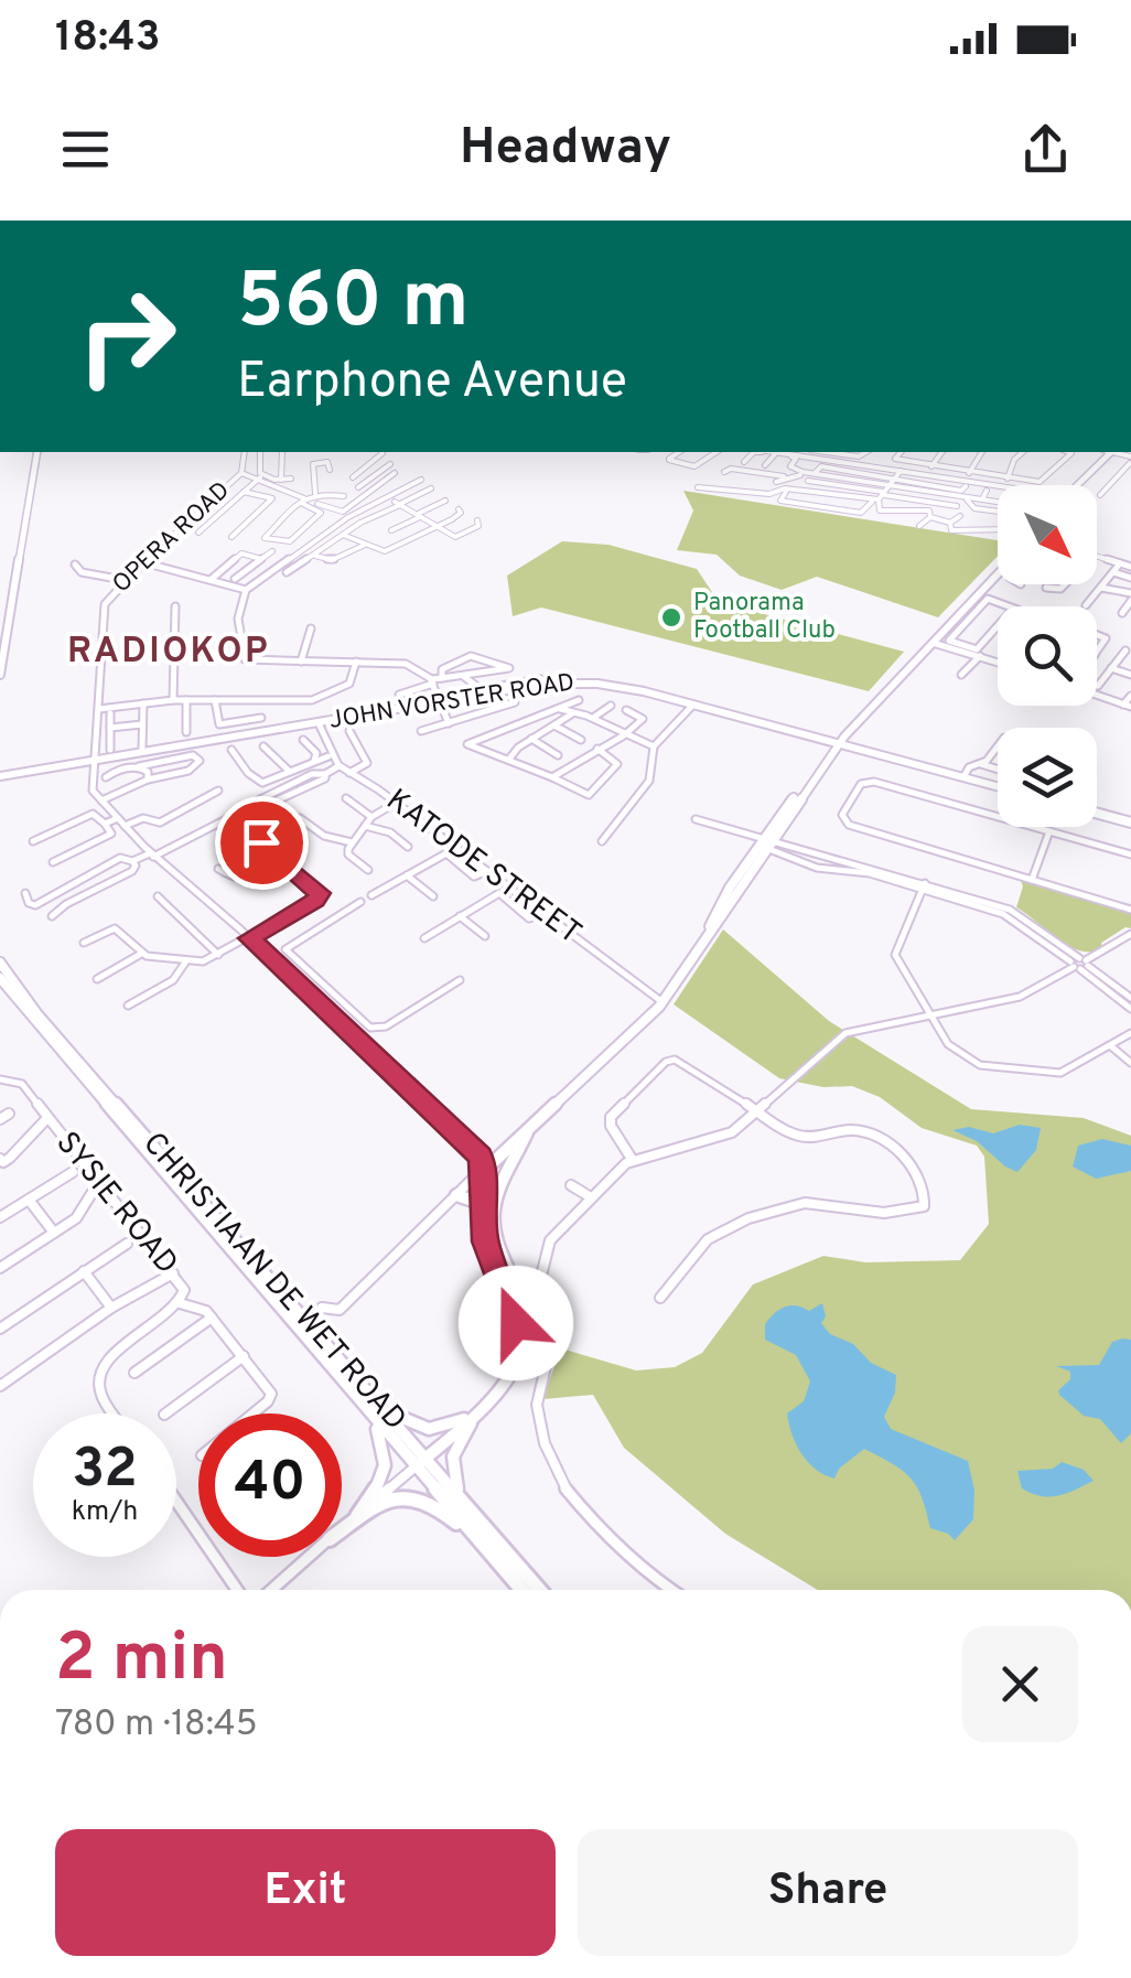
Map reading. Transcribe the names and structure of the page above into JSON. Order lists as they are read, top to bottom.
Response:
{
  "streets": {
    "main road": ["CHRISTIAAN DE WET ROAD"],
    "street": [
      "OPERA ROAD",
      "JOHN VORSTER ROAD",
      "KATODE STREET",
      "SYSIE ROAD"
    ]
  },
  "crossings": [
    ["OPERA ROAD", "JOHN VORSTER ROAD"],
    ["JOHN VORSTER ROAD", "KATODE STREET"]
  ],
  "districts": ["RADIOKOP"],
  "places": ["Panorama Football Club"],
  "north": "bottom right",
  "page": {
    "status": "18:43",
    "header": "Headway",
    "turn": ["560 m", "Earphone Avenue"],
    "speed": "32 km/h",
    "limit": "40",
    "heading": ["2 min", "780 m · 18:45"],
    "buttons": ["Exit", "Share"]
  }
}
